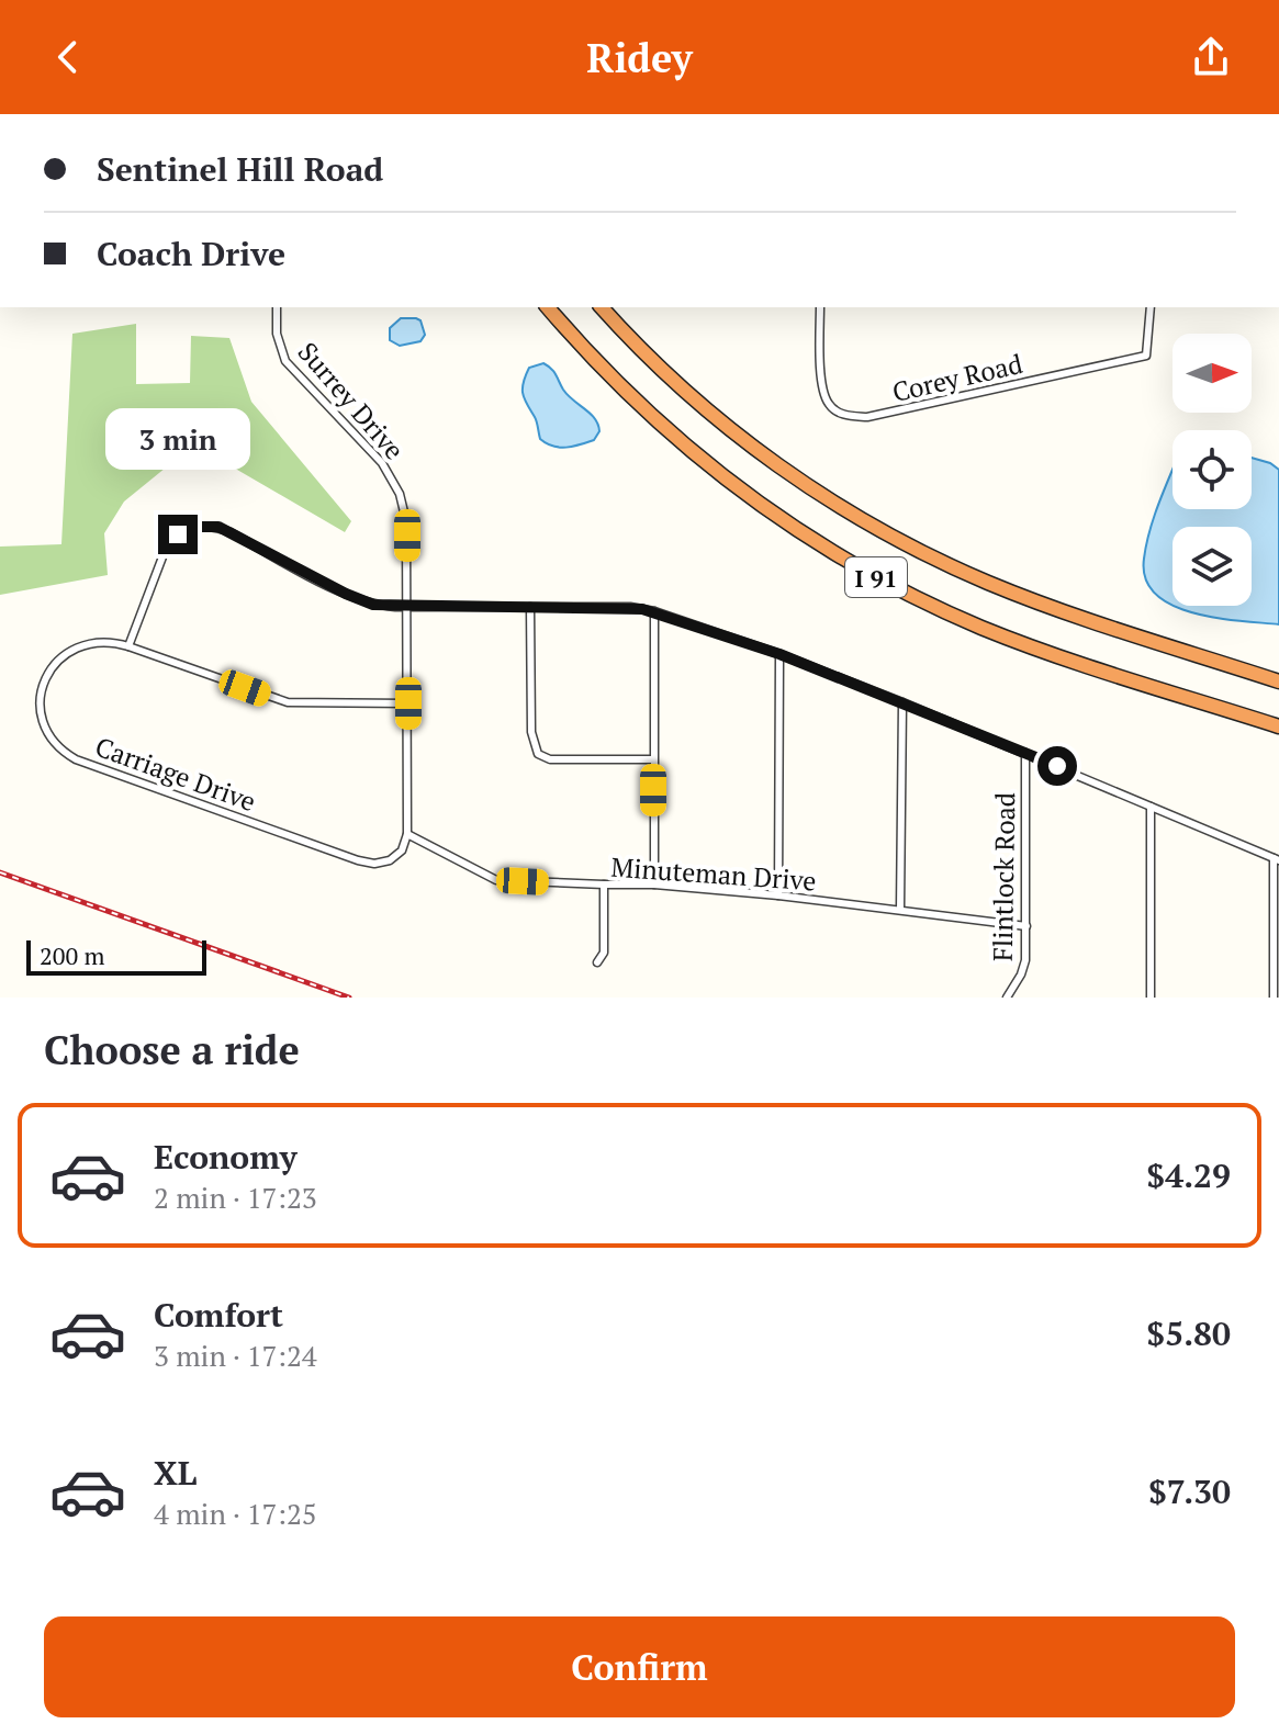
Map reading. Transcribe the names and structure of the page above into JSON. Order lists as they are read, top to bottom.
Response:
{
  "streets": {
    "highway": ["I 91"],
    "street": [
      "Corey Road",
      "Surrey Drive",
      "Carriage Drive",
      "Minuteman Drive",
      "Flintlock Road"
    ]
  },
  "crossings": [
    ["Surrey Drive", "Carriage Drive"],
    ["Surrey Drive", "Minuteman Drive"],
    ["Carriage Drive", "Minuteman Drive"],
    ["Minuteman Drive", "Flintlock Road"]
  ],
  "scale_bar": "200 m",
  "north": "right",
  "page": {
    "header": "Ridey",
    "banner": ["Sentinel Hill Road", "Coach Drive"],
    "bubble": "3 min",
    "scale": "200 m",
    "heading": "Choose a ride",
    "list": [
      {
        "name": "Economy",
        "note": "2 min · 17:23",
        "value": "$4.29"
      },
      {
        "name": "Comfort",
        "note": "3 min · 17:24",
        "value": "$5.80"
      },
      {
        "name": "XL",
        "note": "4 min · 17:25",
        "value": "$7.30"
      }
    ],
    "buttons": "Confirm"
  }
}
